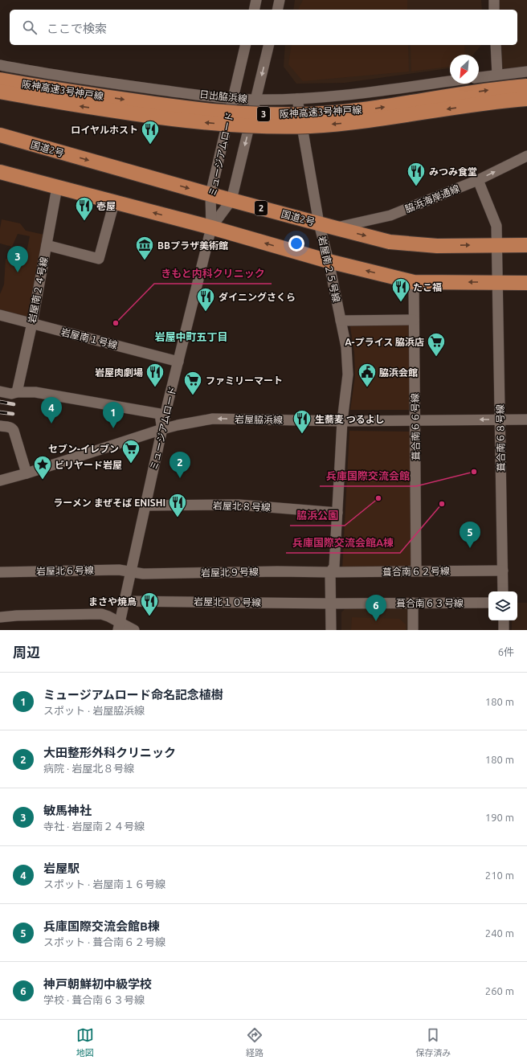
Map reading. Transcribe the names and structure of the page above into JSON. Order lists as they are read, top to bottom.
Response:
{
  "streets": {
    "highway": [
      "阪神高速3号神戸線",
      "3",
      "国道2号",
      "2"
    ],
    "street": [
      "日出脇浜線",
      "ミュージアムロード",
      "脇浜海岸通線",
      "岩屋南２５号線",
      "岩屋南２４号線",
      "岩屋南１号線",
      "岩屋脇浜線",
      "葺合南６６号線",
      "葺合南６８号線",
      "岩屋北８号線",
      "岩屋北６号線",
      "葺合南６２号線",
      "岩屋北９号線",
      "岩屋北１０号線",
      "葺合南６３号線"
    ]
  },
  "crossings": [
    ["日出脇浜線", "ミュージアムロード"],
    ["日出脇浜線", "岩屋南２５号線"],
    ["国道2号", "ミュージアムロード"],
    ["国道2号", "脇浜海岸通線"],
    ["国道2号", "岩屋南２５号線"],
    ["国道2号", "葺合南６８号線"],
    ["ミュージアムロード", "岩屋南１号線"],
    ["ミュージアムロード", "岩屋脇浜線"],
    ["ミュージアムロード", "岩屋北８号線"],
    ["ミュージアムロード", "岩屋北６号線"],
    ["ミュージアムロード", "岩屋北９号線"],
    ["ミュージアムロード", "岩屋北１０号線"],
    ["脇浜海岸通線", "葺合南６８号線"],
    ["岩屋南２５号線", "岩屋脇浜線"],
    ["岩屋南２５号線", "岩屋北８号線"],
    ["岩屋南２５号線", "葺合南６２号線"],
    ["岩屋南２５号線", "岩屋北９号線"],
    ["岩屋南２４号線", "岩屋南１号線"],
    ["岩屋脇浜線", "葺合南６６号線"],
    ["岩屋脇浜線", "葺合南６８号線"],
    ["葺合南６６号線", "葺合南６２号線"],
    ["葺合南６８号線", "葺合南６２号線"],
    ["岩屋北６号線", "岩屋北９号線"],
    ["葺合南６２号線", "岩屋北９号線"],
    ["岩屋北１０号線", "葺合南６３号線"]
  ],
  "one_way": ["岩屋脇浜線"],
  "districts": ["岩屋中町五丁目"],
  "places": {
    "restaurant": [
      "ロイヤルホスト",
      "みつみ食堂",
      "壱屋",
      "たこ福",
      "ダイニングさくら",
      "岩屋肉劇場",
      "生蕎麦 つるよし",
      "ラーメン まぜそば ENISHI",
      "まさや焼鳥"
    ],
    "museum": ["BBプラザ美術館"],
    "other": [
      "きもと内科クリニック",
      "兵庫国際交流会館",
      "脇浜公園",
      "兵庫国際交流会館A棟"
    ],
    "supermarket": ["A-プライス 脇浜店", "ファミリーマート", "セブン-イレブン"],
    "public building": ["脇浜会館"],
    "place": ["ビリヤード岩屋"]
  },
  "north": "bottom left",
  "page": {
    "search": "ここで検索",
    "pins": [
      "3",
      "4",
      "1",
      "2",
      "5",
      "6"
    ],
    "heading": ["周辺", "6件"],
    "list": [
      {
        "mark": "1",
        "name": "ミュージアムロード命名記念植樹",
        "note": "スポット · 岩屋脇浜線",
        "value": "180 m"
      },
      {
        "mark": "2",
        "name": "大田整形外科クリニック",
        "note": "病院 · 岩屋北８号線",
        "value": "180 m"
      },
      {
        "mark": "3",
        "name": "敏馬神社",
        "note": "寺社 · 岩屋南２４号線",
        "value": "190 m"
      },
      {
        "mark": "4",
        "name": "岩屋駅",
        "note": "スポット · 岩屋南１６号線",
        "value": "210 m"
      },
      {
        "mark": "5",
        "name": "兵庫国際交流会館B棟",
        "note": "スポット · 葺合南６２号線",
        "value": "240 m"
      },
      {
        "mark": "6",
        "name": "神戸朝鮮初中級学校",
        "note": "学校 · 葺合南６３号線",
        "value": "260 m"
      }
    ],
    "nav": ["地図", "経路", "保存済み"]
  }
}
